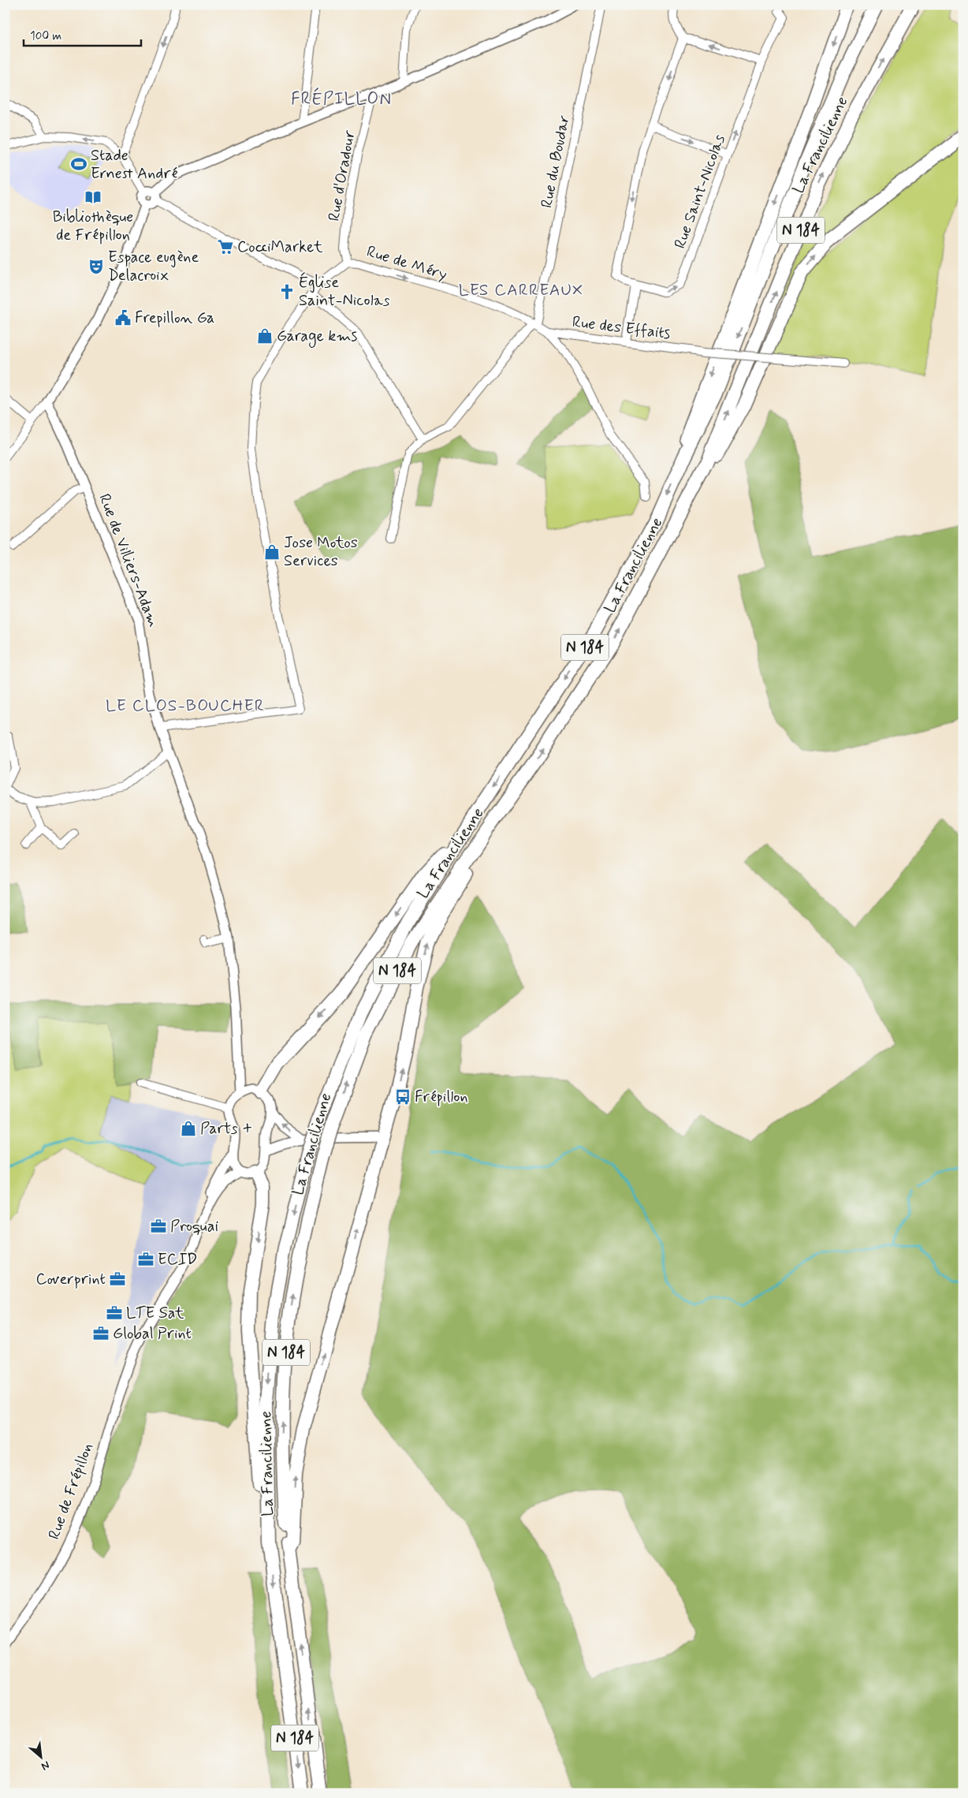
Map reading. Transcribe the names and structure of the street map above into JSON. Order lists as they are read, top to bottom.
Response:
{
  "streets": {
    "highway": ["La Francilienne", "N 184"],
    "street": [
      "Rue du Boudar",
      "Rue d'Oradour",
      "Rue Saint-Nicolas",
      "Rue de Méry",
      "Rue des Effaits",
      "Rue de Villiers-Adam",
      "Rue de Frépillon"
    ]
  },
  "crossings": [
    ["Rue du Boudar", "Rue de Méry"],
    ["Rue du Boudar", "Rue des Effaits"],
    ["Rue d'Oradour", "Rue de Méry"],
    ["Rue de Méry", "Rue des Effaits"]
  ],
  "one_way": ["Rue de Méry"],
  "districts": ["FRÉPILLON", "LES CARREAUX", "LE CLOS-BOUCHER"],
  "places": {
    "sports": ["Stade Ernest André"],
    "library": ["Bibliothèque de Frépillon"],
    "supermarket": ["CocciMarket"],
    "theatre": ["Espace eugène Delacroix"],
    "church": ["Église Saint-Nicolas"],
    "public building": ["Frepillon Ga"],
    "shop": ["Garage kms", "Jose Motos Services", "Parts +"],
    "bus stop": ["Frépillon"],
    "office": [
      "Proquai",
      "ECID",
      "Coverprint",
      "LTE Sat",
      "Global Print"
    ]
  },
  "scale_bar": "100 m",
  "north": "bottom right"
}
